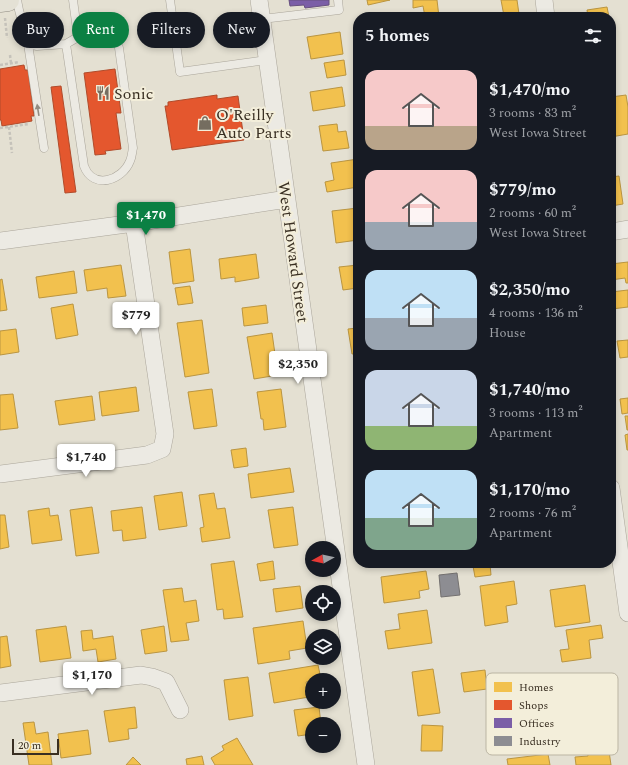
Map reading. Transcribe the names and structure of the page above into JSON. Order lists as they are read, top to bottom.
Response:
{
  "streets": {
    "street": ["West Howard Street"]
  },
  "places": {
    "restaurant": ["Sonic"],
    "shop": ["O'Reilly Auto Parts"]
  },
  "legend": [
    "Homes",
    "Shops",
    "Offices",
    "Industry"
  ],
  "scale_bar": "20 m",
  "north": "left",
  "page": {
    "chip": [
      "Buy",
      "Rent",
      "Filters",
      "New"
    ],
    "heading": "5 homes",
    "list": [
      {
        "name": "$1,470/mo",
        "note": "3 rooms · 83 m² · West Iowa Street"
      },
      {
        "name": "$779/mo",
        "note": "2 rooms · 60 m² · West Iowa Street"
      },
      {
        "name": "$2,350/mo",
        "note": "4 rooms · 136 m² · House"
      },
      {
        "name": "$1,740/mo",
        "note": "3 rooms · 113 m² · Apartment"
      },
      {
        "name": "$1,170/mo",
        "note": "2 rooms · 76 m² · Apartment"
      }
    ],
    "price": [
      "$1,470",
      "$779",
      "$2,350",
      "$1,740",
      "$1,170"
    ],
    "map_buttons": ["+", "−"],
    "scale": "20 m"
  }
}
